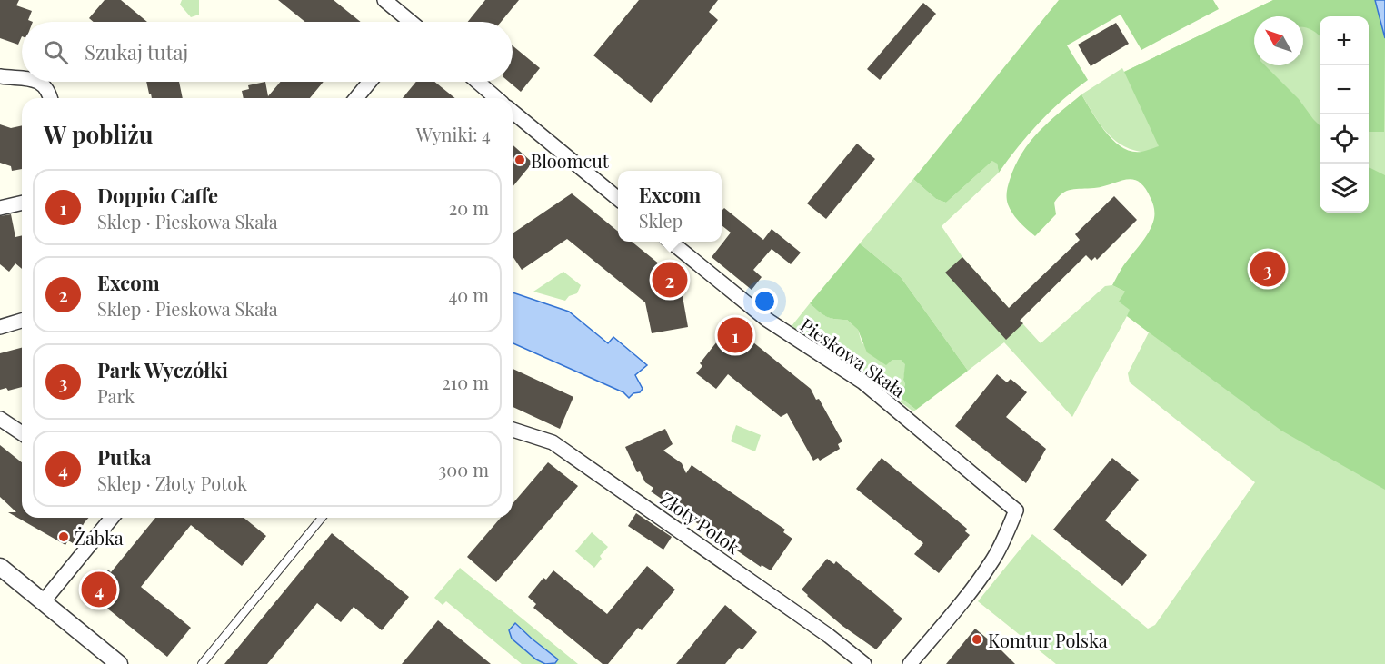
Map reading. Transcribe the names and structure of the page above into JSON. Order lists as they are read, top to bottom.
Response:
{
  "streets": {
    "street": ["Pieskowa Skała", "Złoty Potok"]
  },
  "places": ["Bloomcut", "Żabka", "Komtur Polska"],
  "north": "top left",
  "page": {
    "map_buttons": ["+", "−"],
    "search": "Szukaj tutaj",
    "heading": ["W pobliżu", "Wyniki: 4"],
    "list": [
      {
        "mark": "1",
        "name": "Doppio Caffe",
        "note": "Sklep · Pieskowa Skała",
        "value": "20 m"
      },
      {
        "mark": "2",
        "name": "Excom",
        "note": "Sklep · Pieskowa Skała",
        "value": "40 m"
      },
      {
        "mark": "3",
        "name": "Park Wyczółki",
        "note": "Park",
        "value": "210 m"
      },
      {
        "mark": "4",
        "name": "Putka",
        "note": "Sklep · Złoty Potok",
        "value": "300 m"
      }
    ],
    "popup": ["Excom", "Sklep"],
    "pins": [
      "3",
      "2",
      "1",
      "4"
    ]
  }
}
